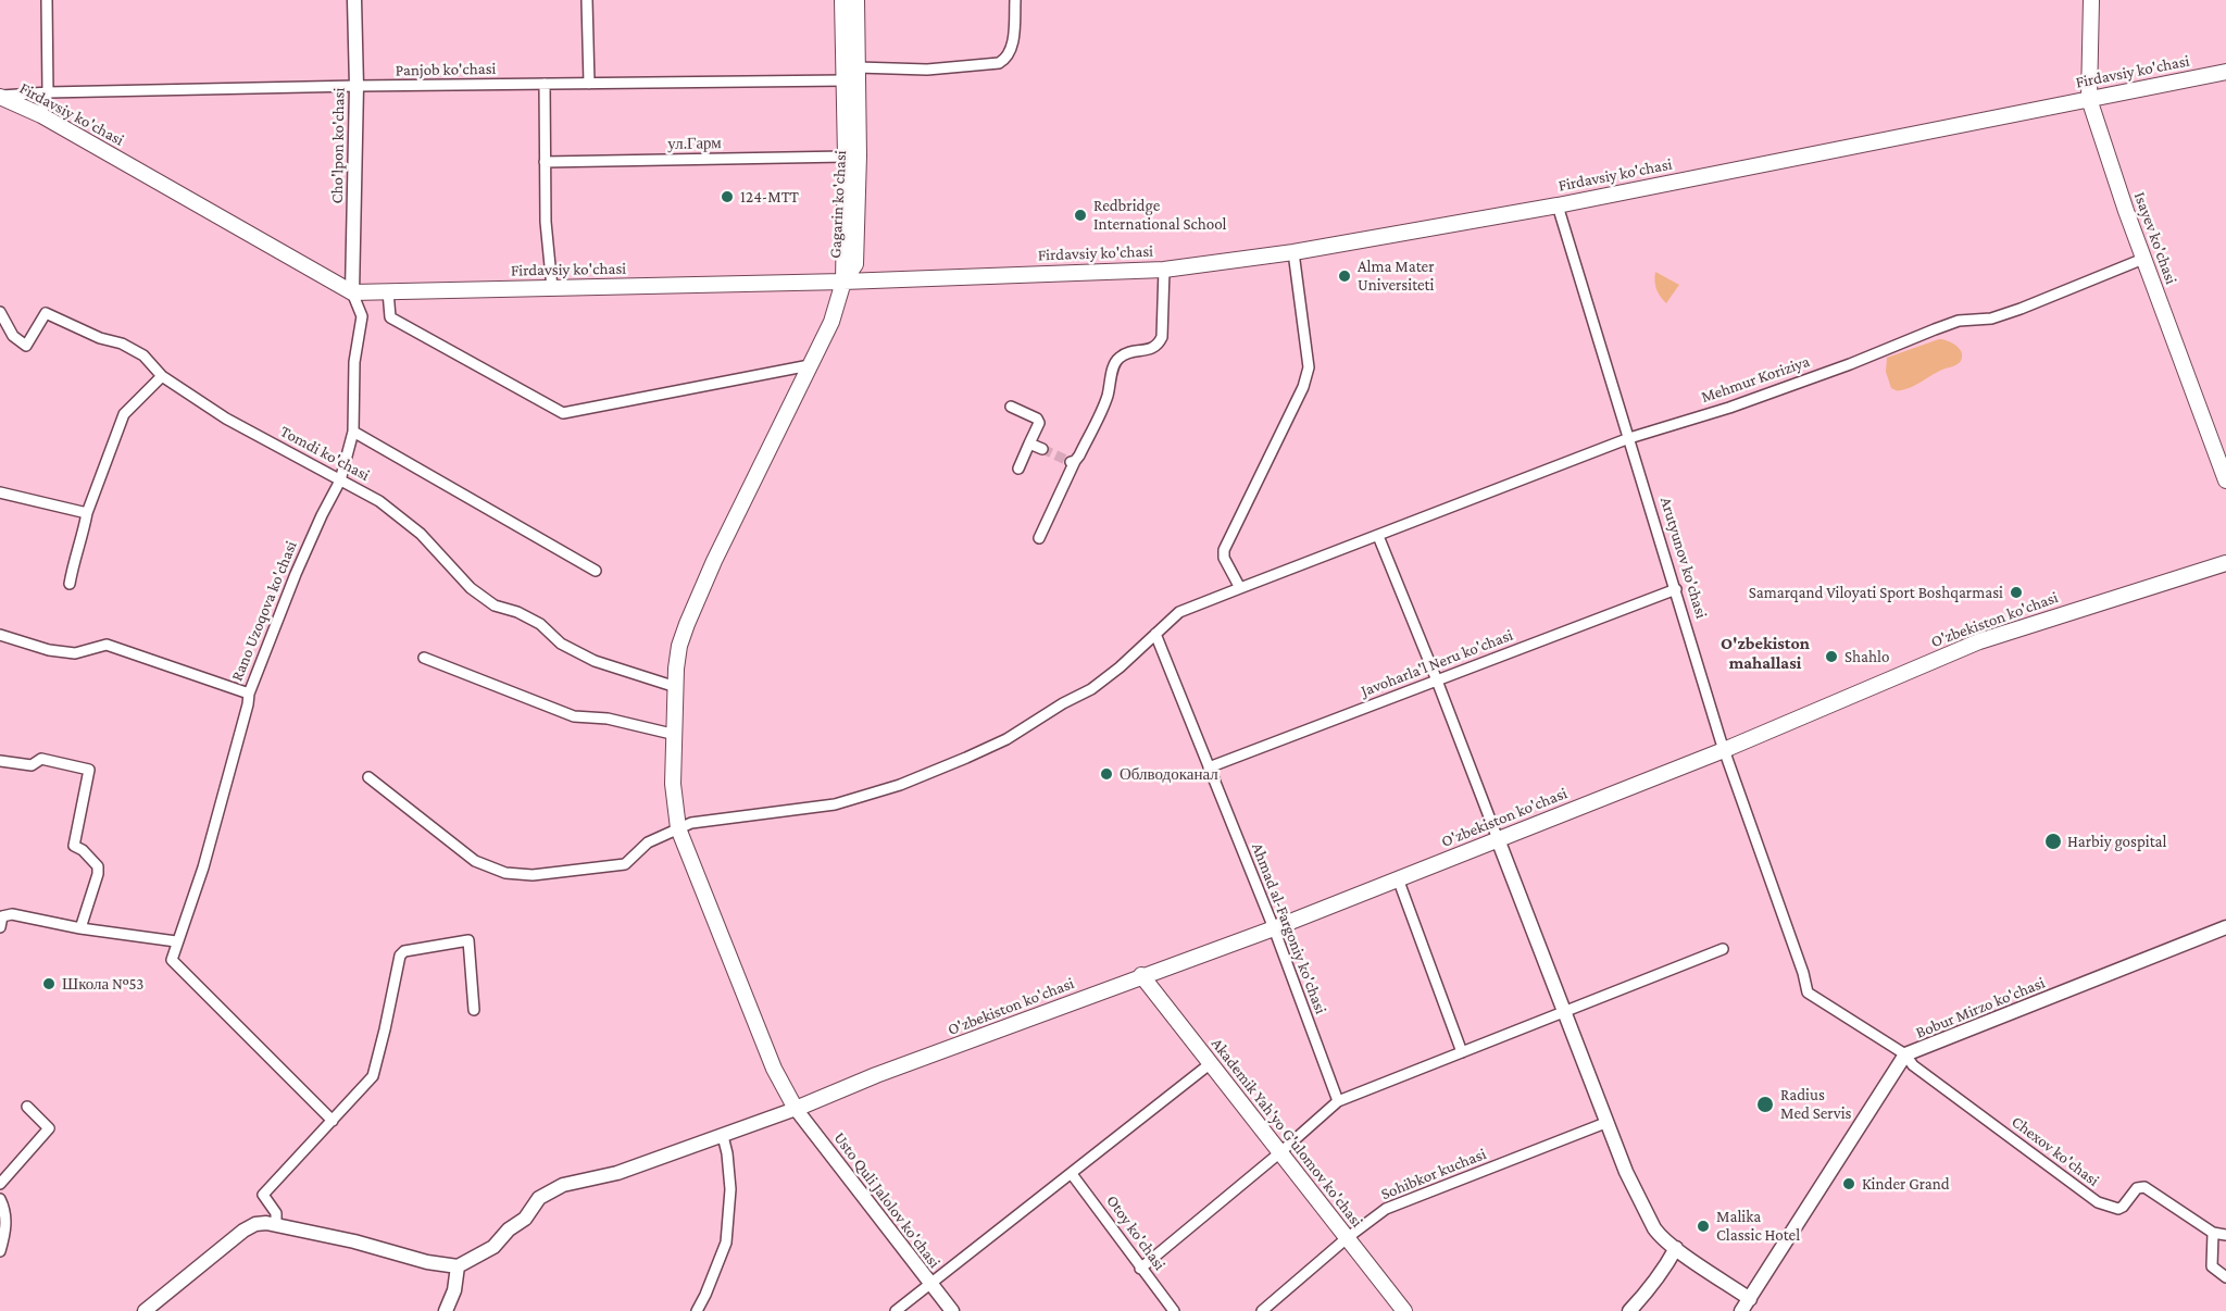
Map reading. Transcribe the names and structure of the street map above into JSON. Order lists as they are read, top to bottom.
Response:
{
  "streets": {
    "main road": [
      "Firdavsiy ko'chasi",
      "Gagarin ko'chasi",
      "Isayev ko'chasi",
      "O'zbekiston ko'chasi",
      "Akademik Yah'yo G'ulomov ko'chasi"
    ],
    "street": [
      "Panjob ko'chasi",
      "ул.Гарм",
      "Cho'lpon ko'chasi",
      "Mehmur Koriziya",
      "Tomdi ko'chasi",
      "Arutyunov ko'chasi",
      "Rano Uzoqova ko'chasi",
      "Javoharla'l Neru ko'chasi",
      "Ahmad al-Fargoniy ko'chasi",
      "Bobur Mirzo ko'chasi",
      "Chexov ko'chasi",
      "Sohibkor kuchasi",
      "Usto Quli Jalolov ko'chasi",
      "Otoy ko'chasi"
    ]
  },
  "crossings": [
    ["Panjob ko'chasi", "Firdavsiy ko'chasi"],
    ["Panjob ko'chasi", "Cho'lpon ko'chasi"],
    ["Panjob ko'chasi", "Gagarin ko'chasi"],
    ["Firdavsiy ko'chasi", "Cho'lpon ko'chasi"],
    ["Firdavsiy ko'chasi", "Gagarin ko'chasi"],
    ["Firdavsiy ko'chasi", "Isayev ko'chasi"],
    ["Firdavsiy ko'chasi", "Arutyunov ko'chasi"],
    ["Firdavsiy ko'chasi", "Rano Uzoqova ko'chasi"],
    ["ул.Гарм", "Gagarin ko'chasi"],
    ["Cho'lpon ko'chasi", "Rano Uzoqova ko'chasi"],
    ["Isayev ko'chasi", "Mehmur Koriziya"],
    ["Mehmur Koriziya", "Arutyunov ko'chasi"],
    ["Mehmur Koriziya", "Ahmad al-Fargoniy ko'chasi"],
    ["Tomdi ko'chasi", "Rano Uzoqova ko'chasi"],
    ["Arutyunov ko'chasi", "O'zbekiston ko'chasi"],
    ["Arutyunov ko'chasi", "Javoharla'l Neru ko'chasi"],
    ["Arutyunov ko'chasi", "Bobur Mirzo ko'chasi"],
    ["Arutyunov ko'chasi", "Chexov ko'chasi"],
    ["O'zbekiston ko'chasi", "Ahmad al-Fargoniy ko'chasi"],
    ["O'zbekiston ko'chasi", "Akademik Yah'yo G'ulomov ko'chasi"],
    ["O'zbekiston ko'chasi", "Usto Quli Jalolov ko'chasi"],
    ["Javoharla'l Neru ko'chasi", "Ahmad al-Fargoniy ko'chasi"],
    ["Bobur Mirzo ko'chasi", "Chexov ko'chasi"],
    ["Akademik Yah'yo G'ulomov ko'chasi", "Sohibkor kuchasi"]
  ],
  "districts": ["O'zbekiston mahallasi"],
  "places": [
    "124-MTT",
    "Redbridge International School",
    "Alma Mater Universiteti",
    "Samarqand Viloyati Sport Boshqarmasi",
    "Shahlo",
    "Облводоканал",
    "Harbiy gospital",
    "Школа №53",
    "Radius Med Servis",
    "Kinder Grand",
    "Malika Classic Hotel"
  ]
}
